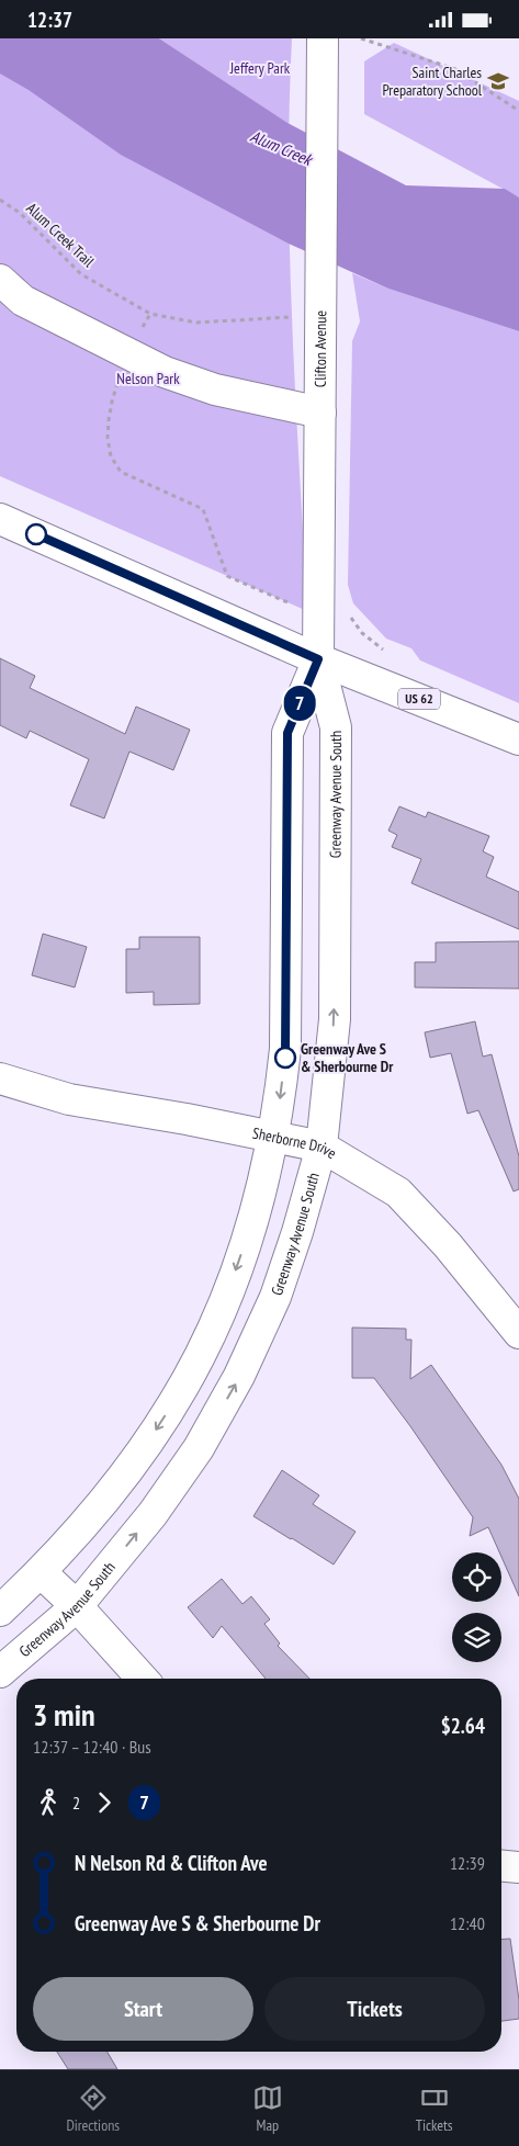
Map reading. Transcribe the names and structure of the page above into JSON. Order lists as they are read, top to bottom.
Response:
{
  "streets": {
    "street": [
      "Clifton Avenue",
      "US 62",
      "Greenway Avenue South",
      "Sherborne Drive"
    ],
    "path": ["Alum Creek Trail"]
  },
  "crossings": [
    ["Alum Creek Trail", "Clifton Avenue"],
    ["Clifton Avenue", "US 62"],
    ["Clifton Avenue", "Greenway Avenue South"],
    ["US 62", "Greenway Avenue South"],
    ["Greenway Avenue South", "Sherborne Drive"]
  ],
  "water": ["Alum Creek"],
  "parks": ["Jeffery Park", "Nelson Park"],
  "places": {
    "school or university": ["Saint Charles Preparatory School"],
    "other": ["Greenway Ave S & Sherbourne Dr"]
  },
  "lines": ["bus line 7"],
  "page": {
    "status": "12:37",
    "on_map": "7",
    "heading": ["3 min", "12:37 – 12:40 · Bus", "$2.64"],
    "legs": ["2", "7"],
    "list": [
      {
        "name": "N Nelson Rd & Clifton Ave",
        "value": "12:39"
      },
      {
        "name": "Greenway Ave S & Sherbourne Dr",
        "value": "12:40"
      }
    ],
    "buttons": ["Start", "Tickets"],
    "tabs": ["Directions", "Map", "Tickets"]
  }
}
